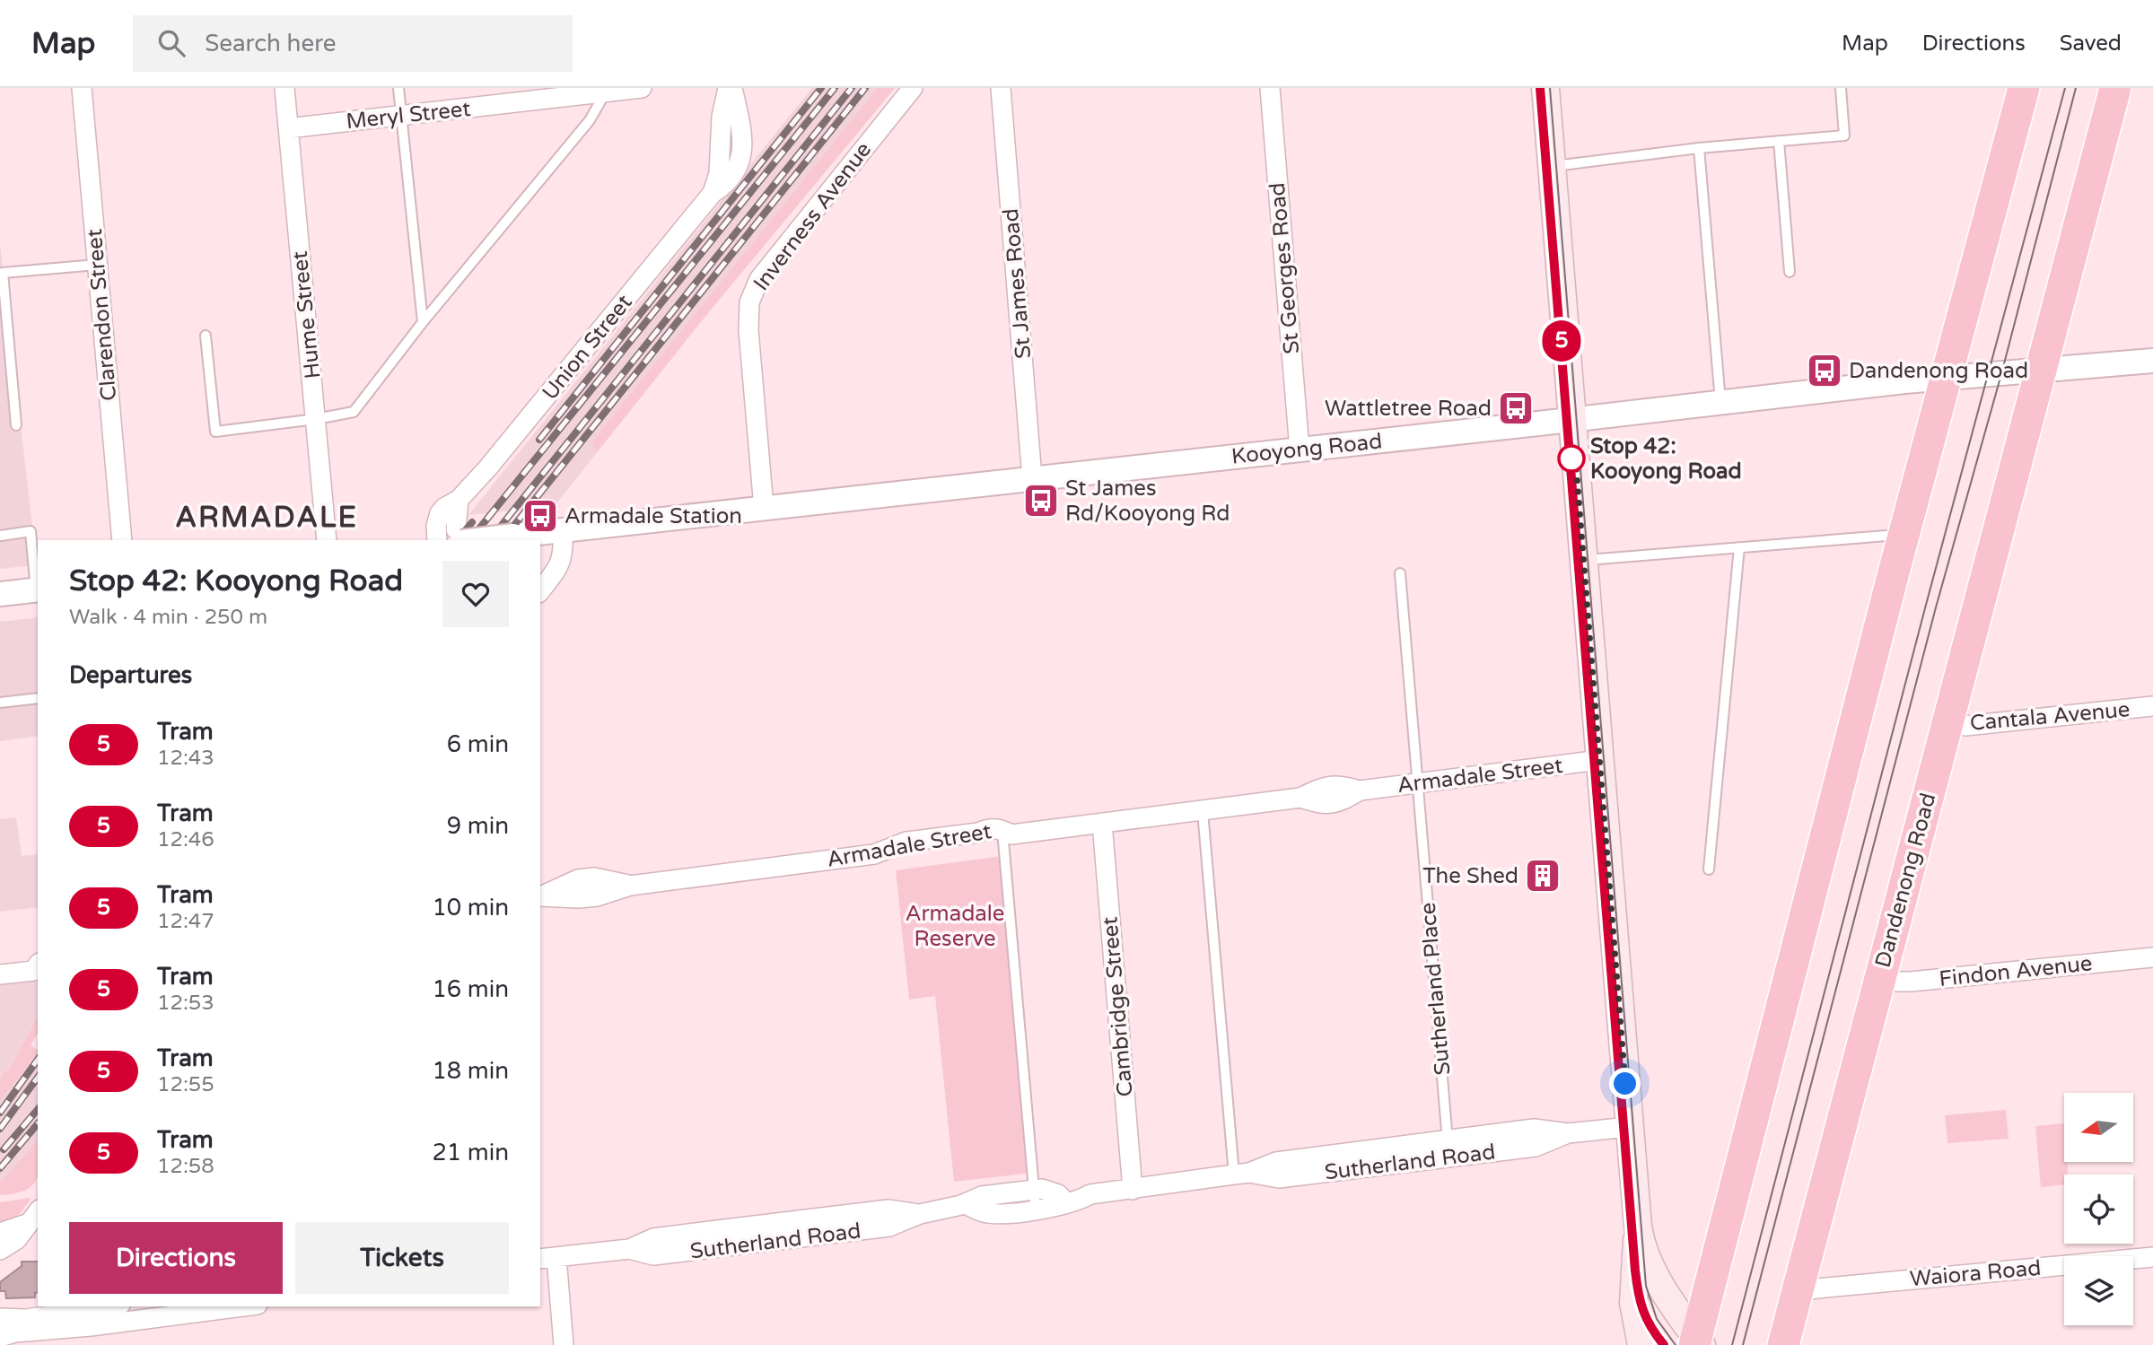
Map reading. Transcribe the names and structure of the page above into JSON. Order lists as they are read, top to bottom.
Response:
{
  "streets": {
    "highway": ["Dandenong Road"],
    "street": [
      "Meryl Street",
      "Inverness Avenue",
      "St Georges Road",
      "St James Road",
      "Clarendon Street",
      "Hume Street",
      "Union Street",
      "Kooyong Road",
      "Cantala Avenue",
      "Armadale Street",
      "Findon Avenue",
      "Cambridge Street",
      "Sutherland Road",
      "Waiora Road"
    ],
    "lane": ["Sutherland Place"]
  },
  "crossings": [
    ["Meryl Street", "Hume Street"],
    ["Inverness Avenue", "Kooyong Road"],
    ["St Georges Road", "Kooyong Road"],
    ["St James Road", "Kooyong Road"],
    ["Kooyong Road", "Dandenong Road"],
    ["Cantala Avenue", "Dandenong Road"],
    ["Armadale Street", "Sutherland Place"],
    ["Armadale Street", "Cambridge Street"],
    ["Dandenong Road", "Findon Avenue"],
    ["Dandenong Road", "Waiora Road"],
    ["Sutherland Place", "Sutherland Road"],
    ["Cambridge Street", "Sutherland Road"]
  ],
  "districts": ["ARMADALE"],
  "parks": ["Armadale Reserve"],
  "places": {
    "bus stop": [
      "Dandenong Road",
      "Wattletree Road",
      "St James Rd/Kooyong Rd",
      "Armadale Station"
    ],
    "other": ["Stop 42: Kooyong Road"],
    "building": ["The Shed"]
  },
  "lines": ["tram line 5"],
  "north": "left",
  "page": {
    "header": "Map",
    "search": "Search here",
    "nav": ["Map", "Directions", "Saved"],
    "on_map": "5",
    "heading": [
      ["Stop 42: Kooyong Road", "Walk · 4 min · 250 m"],
      "Departures"
    ],
    "list": [
      {
        "mark": "5",
        "name": "Tram",
        "note": "12:43",
        "value": "6 min"
      },
      {
        "mark": "5",
        "name": "Tram",
        "note": "12:46",
        "value": "9 min"
      },
      {
        "mark": "5",
        "name": "Tram",
        "note": "12:47",
        "value": "10 min"
      },
      {
        "mark": "5",
        "name": "Tram",
        "note": "12:53",
        "value": "16 min"
      },
      {
        "mark": "5",
        "name": "Tram",
        "note": "12:55",
        "value": "18 min"
      },
      {
        "mark": "5",
        "name": "Tram",
        "note": "12:58",
        "value": "21 min"
      }
    ],
    "buttons": ["Directions", "Tickets"]
  }
}
